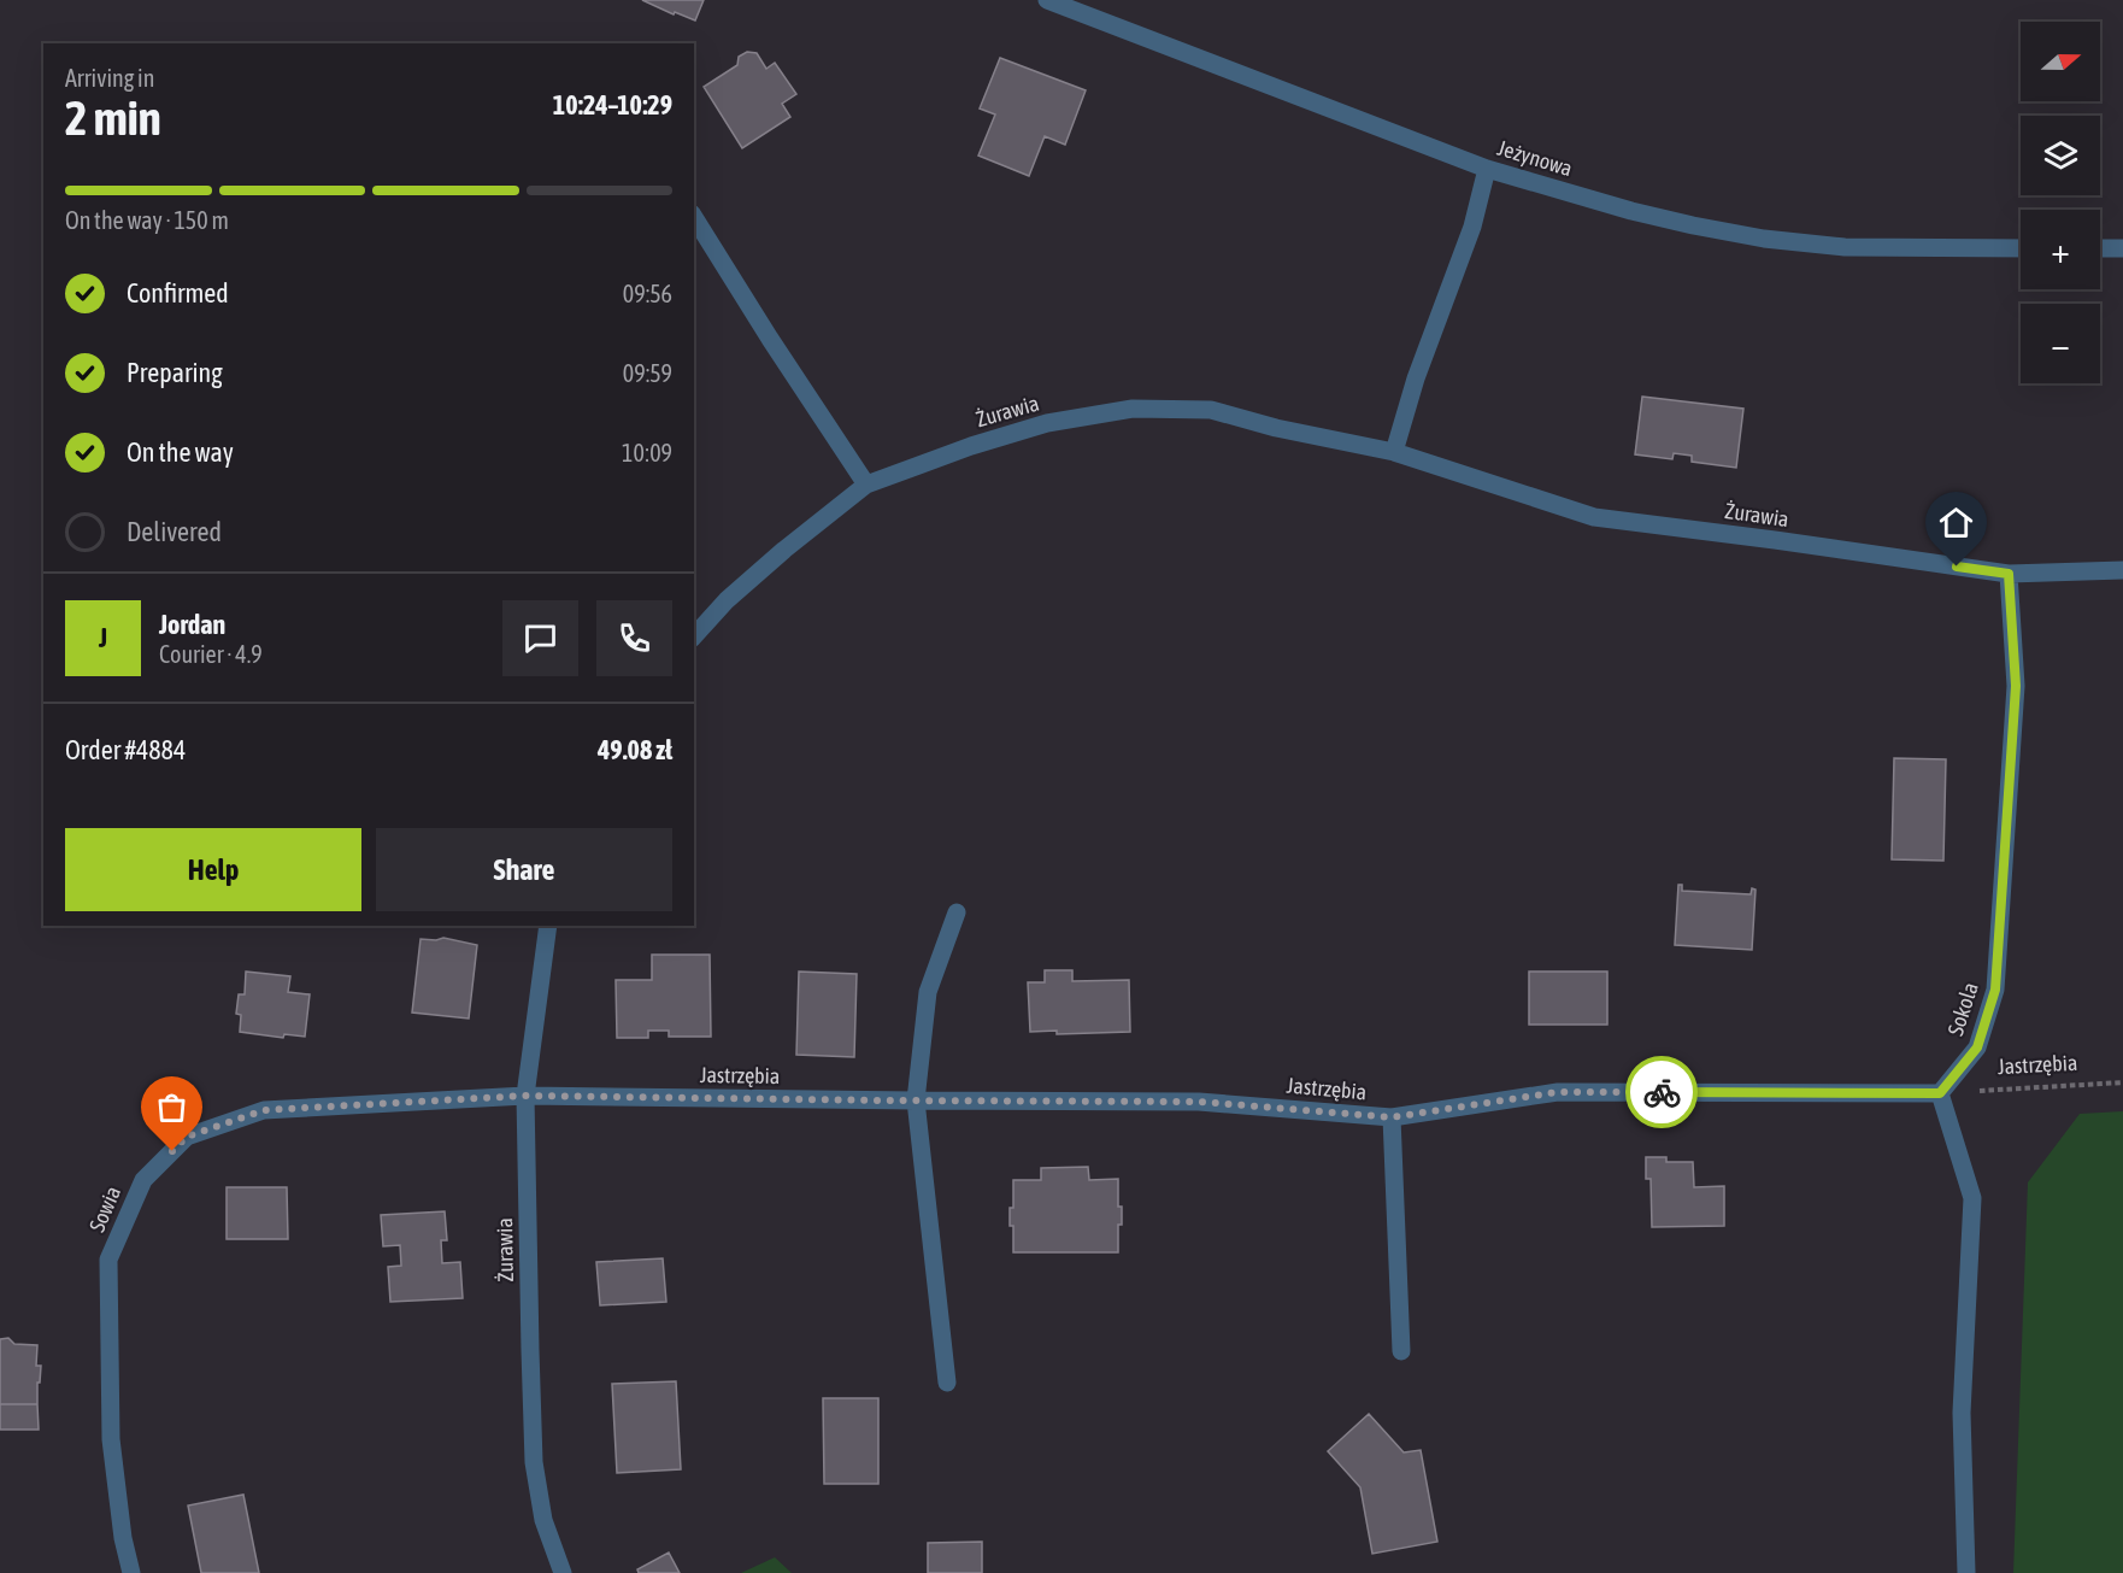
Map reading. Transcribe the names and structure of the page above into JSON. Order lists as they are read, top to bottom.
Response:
{
  "streets": {
    "street": [
      "Jeżynowa",
      "Żurawia",
      "Sokola",
      "Jastrzębia",
      "Sowia"
    ]
  },
  "crossings": [
    ["Żurawia", "Sokola"],
    ["Żurawia", "Jastrzębia"],
    ["Żurawia", "Sowia"],
    ["Sokola", "Jastrzębia"],
    ["Jastrzębia", "Sowia"]
  ],
  "north": "right",
  "page": {
    "map_buttons": ["+", "−"],
    "heading": ["2 min", "Arriving in", "10:24–10:29"],
    "panel": [
      "Jordan",
      "Courier · 4.9",
      "Order #4884",
      "49.08 zł"
    ],
    "bar": "On the way · 150 m",
    "list": [
      ["Confirmed", "09:56"],
      ["Preparing", "09:59"],
      ["On the way", "10:09"],
      "Delivered"
    ],
    "round": "J",
    "buttons": ["Help", "Share"]
  }
}
